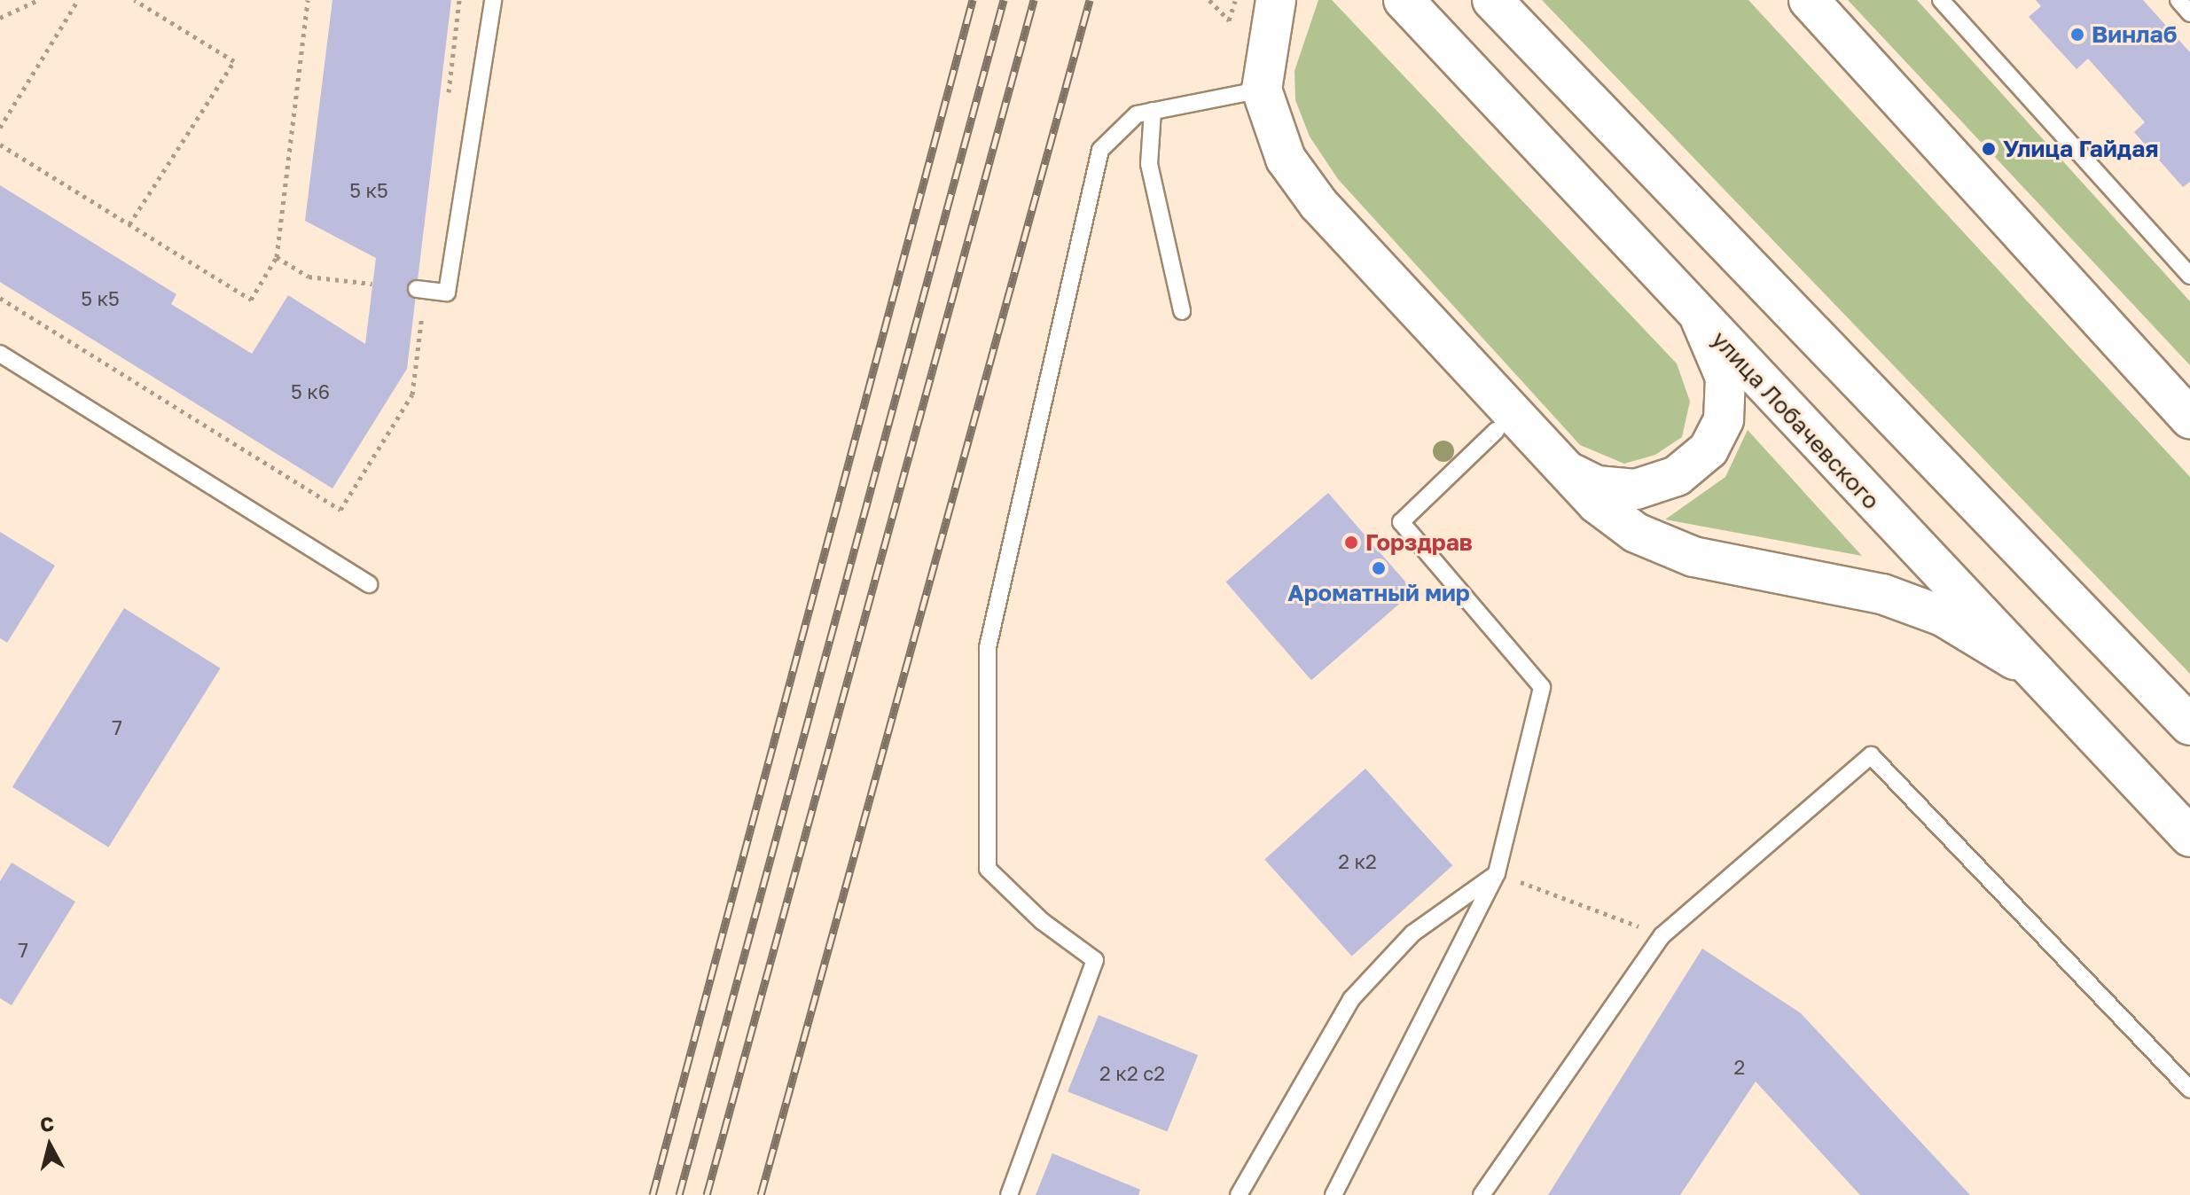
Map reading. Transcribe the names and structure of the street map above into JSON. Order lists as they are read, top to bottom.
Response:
{
  "streets": {
    "main road": ["улица Лобачевского"]
  },
  "places": [
    "Винлаб",
    "Улица Гайдая",
    "Горздрав",
    "Ароматный мир"
  ],
  "house_numbers": [
    "5 к5",
    "5 к5",
    "5 к6",
    "7",
    "2 к2",
    "7",
    "2",
    "2 к2 с2"
  ],
  "north": "top"
}
